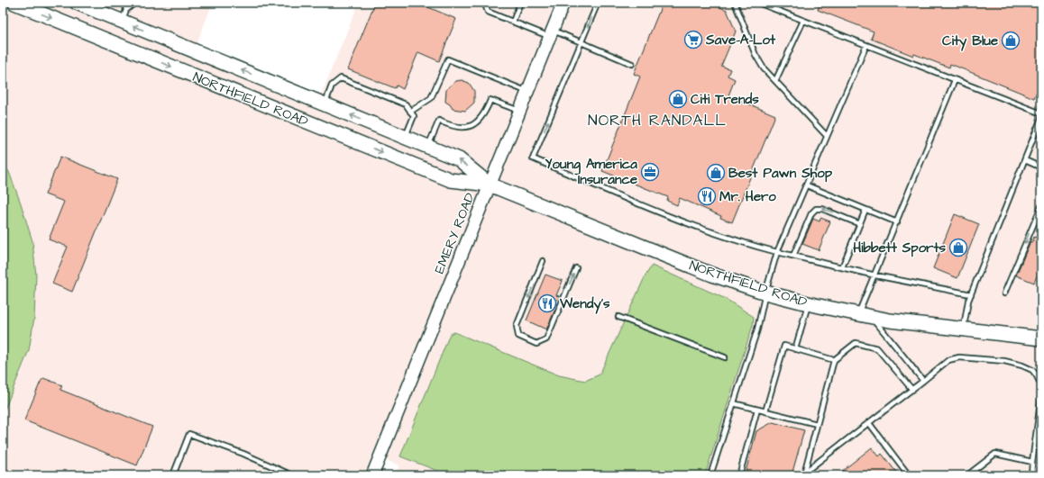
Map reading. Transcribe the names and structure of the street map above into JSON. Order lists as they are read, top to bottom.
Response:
{
  "streets": {
    "main road": ["NORTHFIELD ROAD", "EMERY ROAD"]
  },
  "crossings": [
    ["NORTHFIELD ROAD", "EMERY ROAD"]
  ],
  "districts": ["NORTH RANDALL"],
  "places": {
    "supermarket": ["Save-A-Lot"],
    "shop": [
      "City Blue",
      "Citi Trends",
      "Best Pawn Shop",
      "Hibbett Sports"
    ],
    "office": ["Young America Insurance"],
    "restaurant": ["Mr. Hero", "Wendy's"]
  }
}
